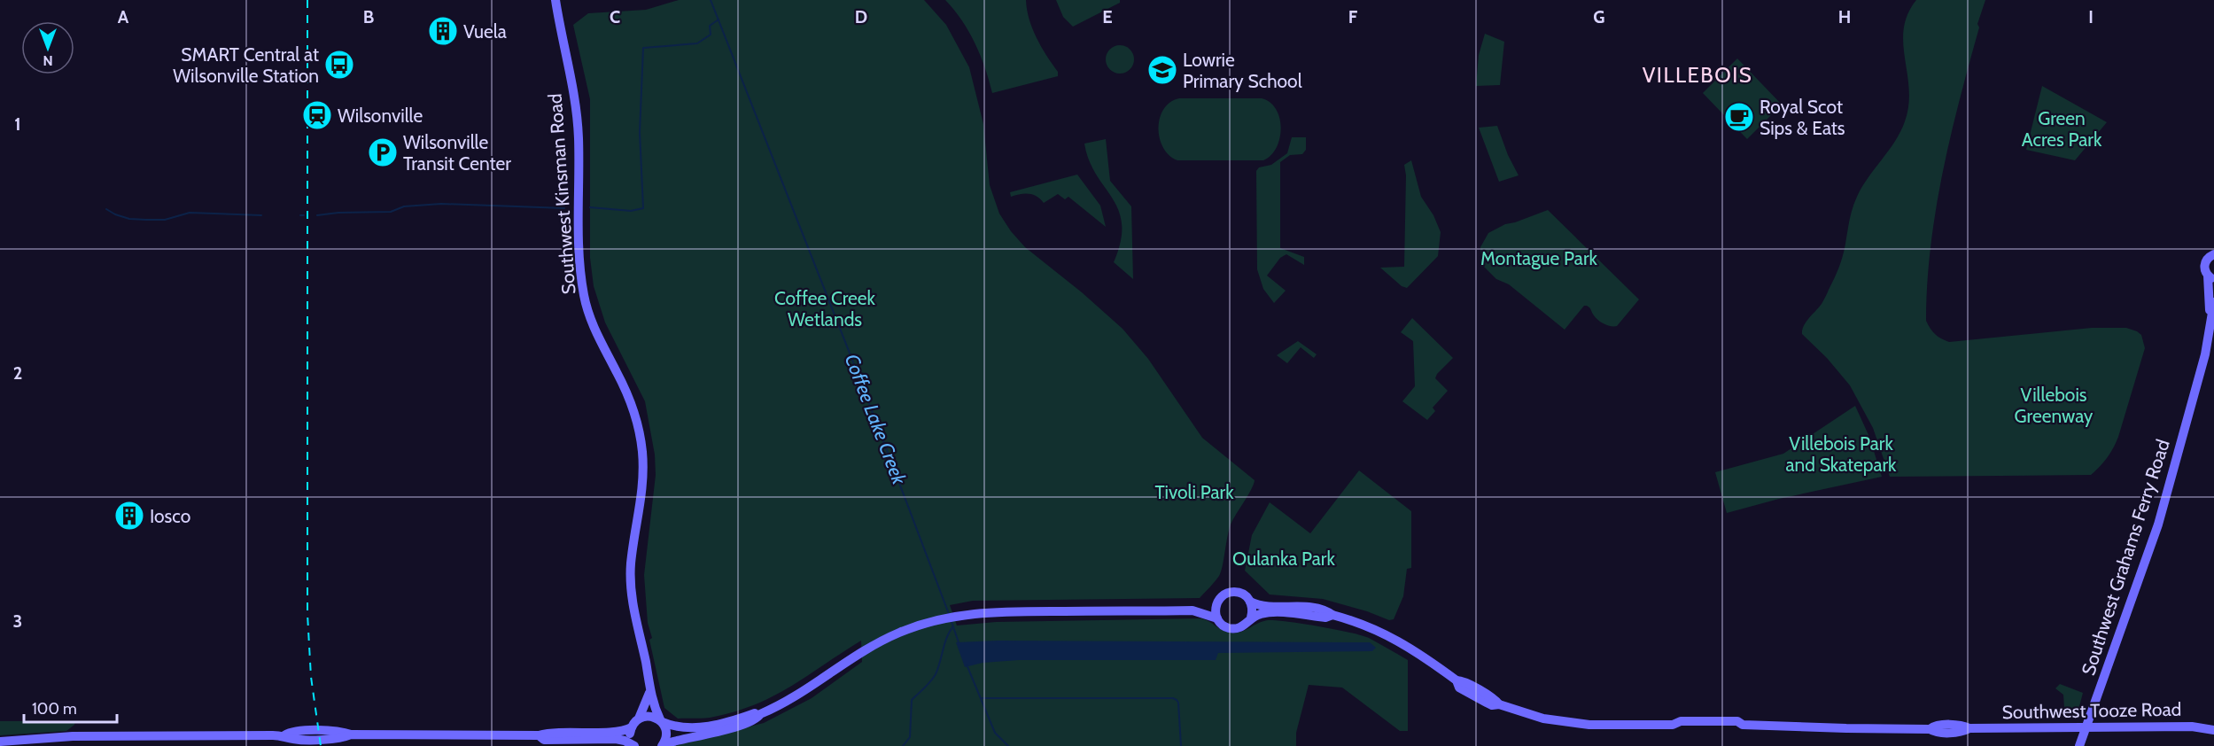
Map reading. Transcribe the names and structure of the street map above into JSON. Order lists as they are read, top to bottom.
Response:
{
  "streets": {
    "main road": ["Southwest Kinsman Road", "Southwest Grahams Ferry Road", "Southwest Tooze Road"]
  },
  "crossings": [
    ["Southwest Grahams Ferry Road", "Southwest Tooze Road"]
  ],
  "districts": ["VILLEBOIS"],
  "water": ["Coffee Lake Creek"],
  "parks": [
    "Green Acres Park",
    "Montague Park",
    "Coffee Creek Wetlands",
    "Villebois Greenway",
    "Villebois Park and Skatepark",
    "Tivoli Park",
    "Oulanka Park"
  ],
  "places": {
    "building": ["Vuela", "Iosco"],
    "bus stop": ["SMART Central at Wilsonville Station"],
    "school or university": ["Lowrie Primary School"],
    "station": ["Wilsonville"],
    "cafe": ["Royal Scot Sips & Eats"],
    "parking": ["Wilsonville Transit Center"]
  },
  "scale_bar": "100 m",
  "north": "bottom",
  "grid": {
    "columns": [
      "A",
      "B",
      "C",
      "D",
      "E",
      "F",
      "G",
      "H",
      "I"
    ],
    "rows": ["1", "2", "3"]
  }
}
